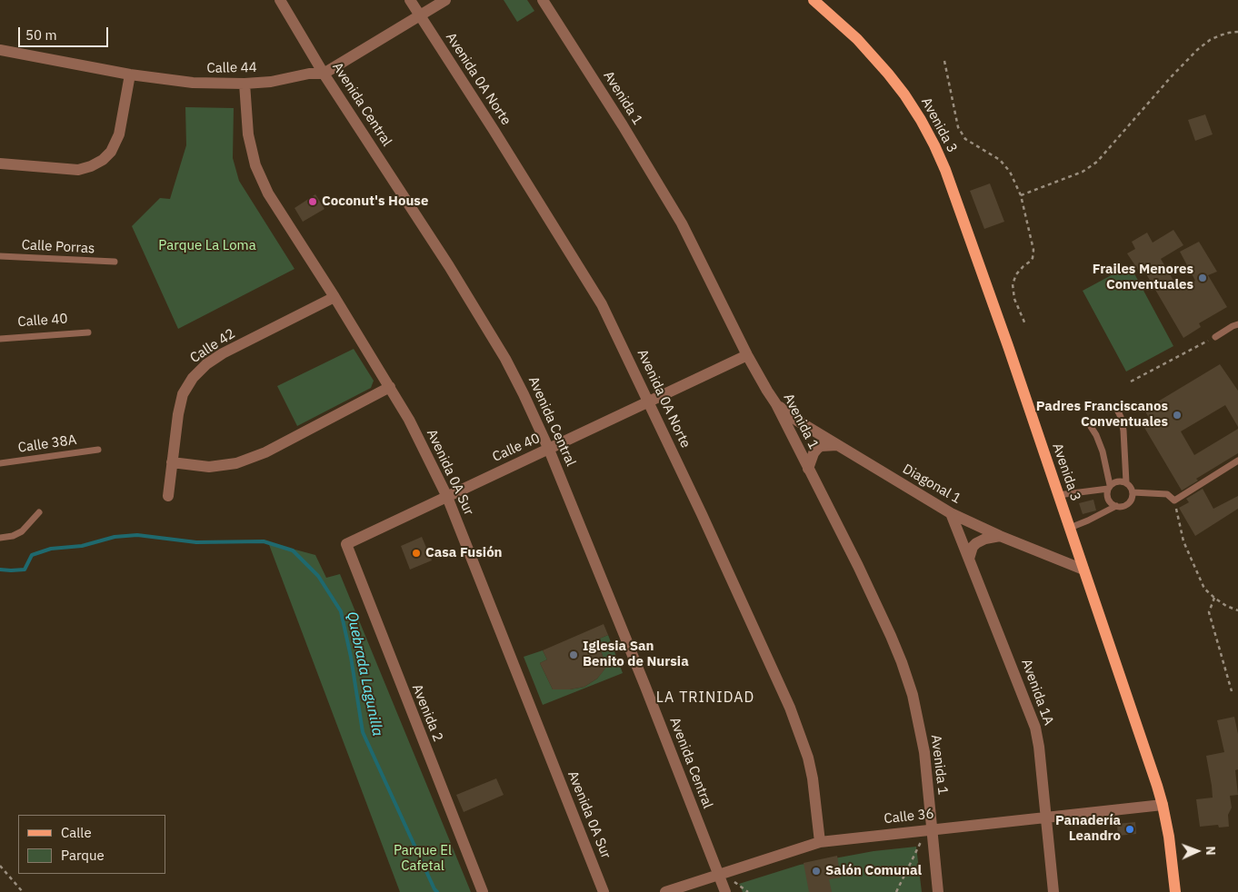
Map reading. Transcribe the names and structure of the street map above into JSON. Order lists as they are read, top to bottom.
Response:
{
  "streets": {
    "main road": ["Avenida 3"],
    "street": [
      "Calle 44",
      "Avenida 0A Norte",
      "Avenida 1",
      "Avenida Central",
      "Calle 40",
      "Calle 42",
      "Avenida 0A Sur",
      "Diagonal 1",
      "Avenida 1A",
      "Avenida 2",
      "Calle 36"
    ],
    "lane": ["Calle Porras", "Calle 38A"]
  },
  "crossings": [
    ["Calle 44", "Avenida 0A Norte"],
    ["Calle 44", "Avenida Central"],
    ["Calle 44", "Avenida 0A Sur"],
    ["Avenida 0A Norte", "Calle 40"],
    ["Avenida 0A Norte", "Calle 36"],
    ["Avenida 1", "Calle 40"],
    ["Avenida 1", "Diagonal 1"],
    ["Avenida 1", "Calle 36"],
    ["Avenida Central", "Calle 40"],
    ["Avenida Central", "Calle 36"],
    ["Avenida 3", "Diagonal 1"],
    ["Avenida 3", "Calle 36"],
    ["Calle 40", "Avenida 0A Sur"],
    ["Calle 40", "Avenida 2"],
    ["Calle 42", "Avenida 0A Sur"],
    ["Diagonal 1", "Avenida 1A"],
    ["Avenida 1A", "Calle 36"]
  ],
  "districts": ["LA TRINIDAD"],
  "water": ["Quebrada Lagunilla"],
  "parks": ["Parque La Loma", "Parque El Cafetal"],
  "places": [
    "Coconut's House",
    "Frailes Menores Conventuales",
    "Padres Franciscanos Conventuales",
    "Casa Fusión",
    "Iglesia San Benito de Nursia",
    "Panadería Leandro",
    "Salón Comunal"
  ],
  "legend": ["Calle", "Parque"],
  "scale_bar": "50 m",
  "north": "right"
}
